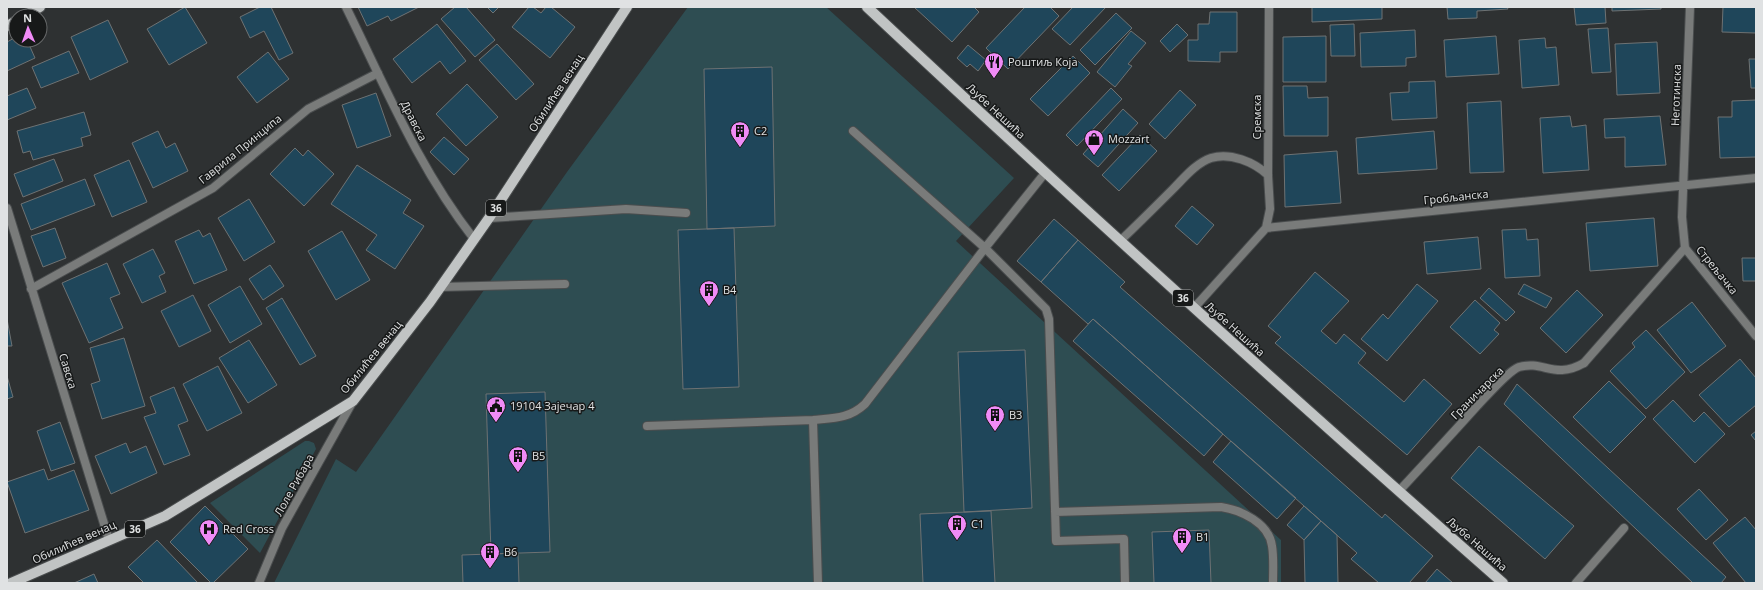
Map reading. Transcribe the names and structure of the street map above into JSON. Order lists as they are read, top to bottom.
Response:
{
  "streets": {
    "main road": ["Обилићев венац", "Љубе Нешића", "36"],
    "street": [
      "Неготинска",
      "Сремска",
      "Дравска",
      "Гаврила Принципа",
      "Гробљанска",
      "Стрељачка",
      "Савска",
      "Граничарска",
      "Лоле Рибара"
    ]
  },
  "crossings": [
    ["Обилићев венац", "Дравска"],
    ["Обилићев венац", "Савска"],
    ["Обилићев венац", "Лоле Рибара"],
    ["Неготинска", "Гробљанска"],
    ["Неготинска", "Стрељачка"],
    ["Љубе Нешића", "Граничарска"],
    ["Сремска", "Гробљанска"],
    ["Дравска", "Гаврила Принципа"],
    ["Гаврила Принципа", "Савска"],
    ["Гробљанска", "Стрељачка"],
    ["Стрељачка", "Граничарска"]
  ],
  "places": {
    "restaurant": ["Роштиљ Која"],
    "building": [
      "C2",
      "B4",
      "B3",
      "B5",
      "C1",
      "B1",
      "B6"
    ],
    "shop": ["Mozzart"],
    "public building": ["19104 Зајечар 4"],
    "hospital": ["Red Cross"]
  },
  "north": "top"
}
